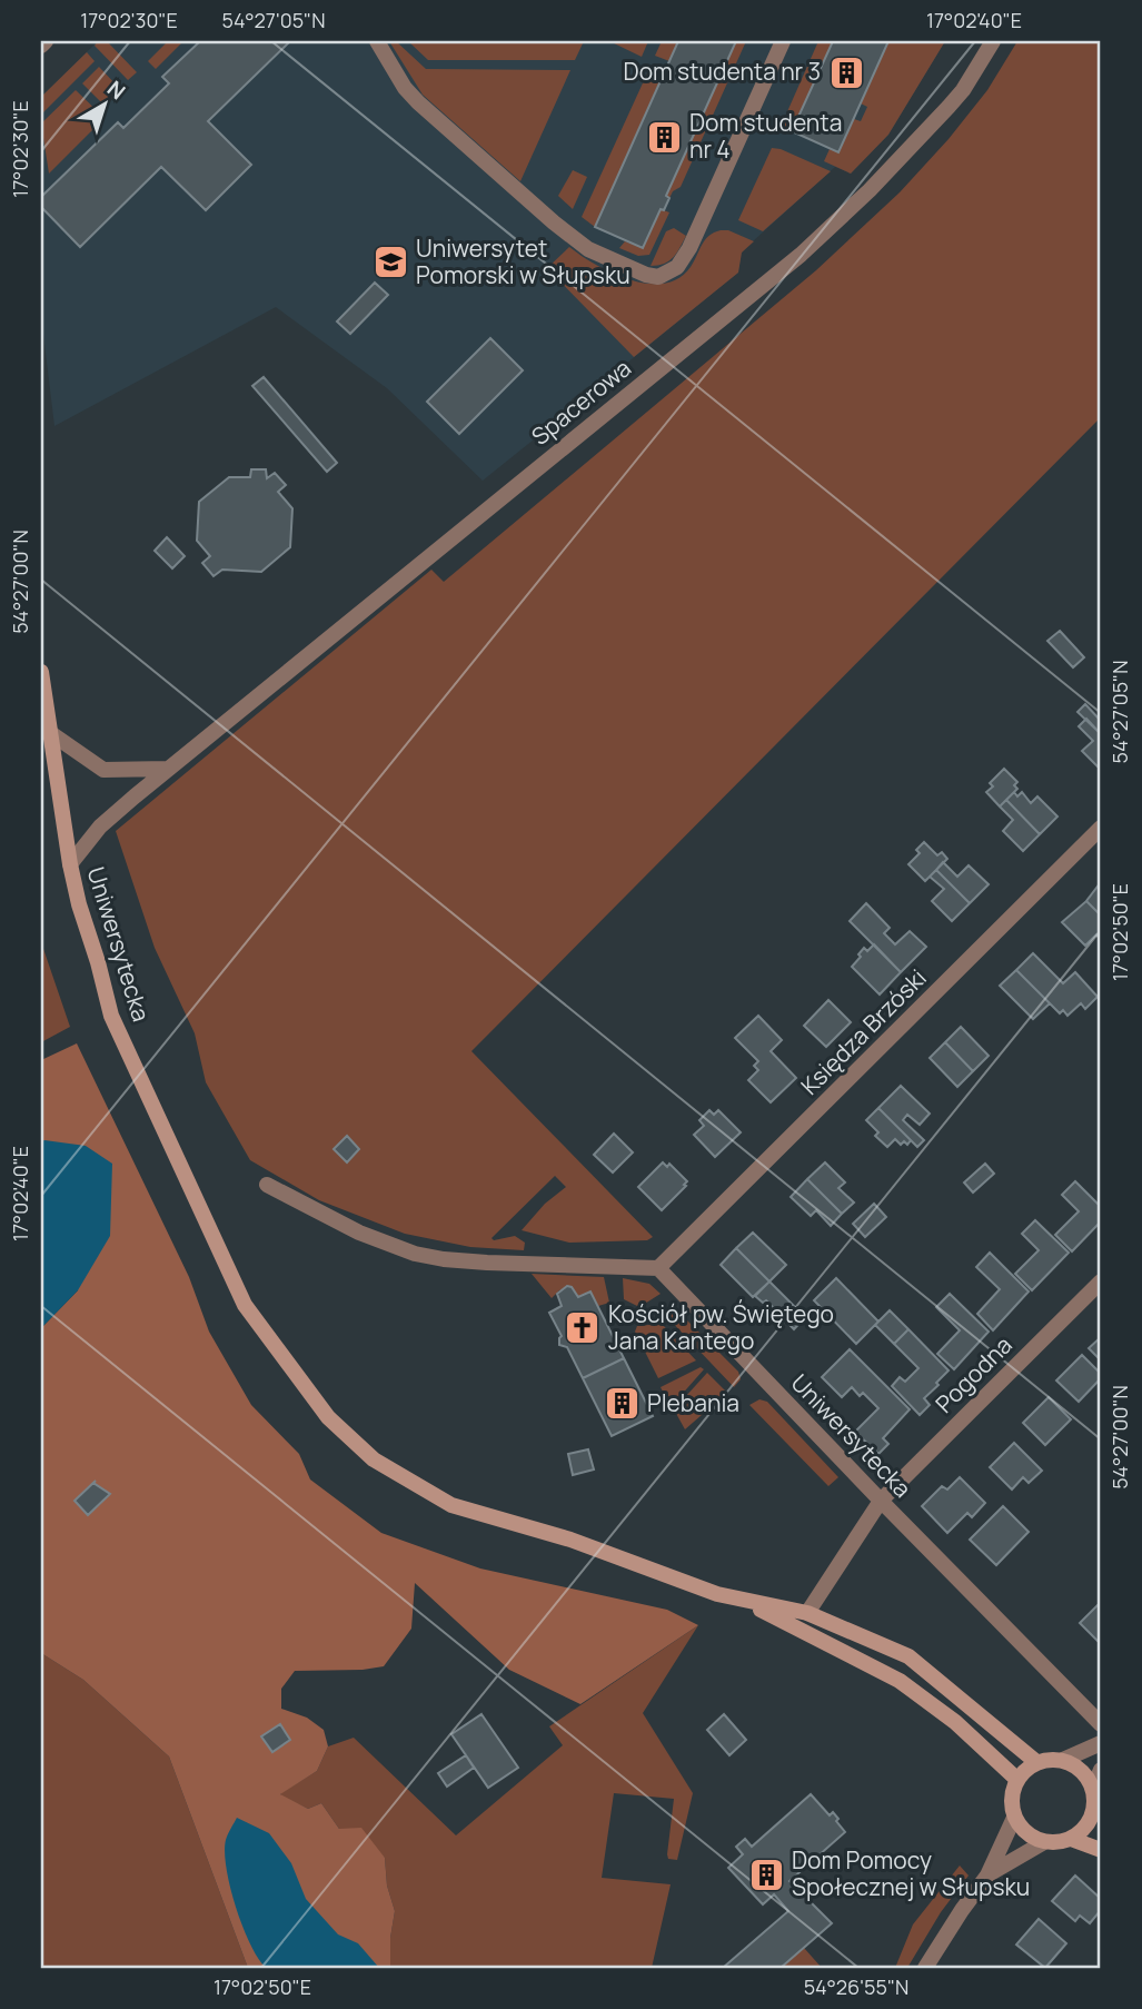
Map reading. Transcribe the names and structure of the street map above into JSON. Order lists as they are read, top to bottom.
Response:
{
  "streets": {
    "main road": ["Uniwersytecka"],
    "street": ["Spacerowa", "Księdza Brzóski", "Pogodna"]
  },
  "crossings": [
    ["Spacerowa", "Uniwersytecka"],
    ["Uniwersytecka", "Księdza Brzóski"],
    ["Uniwersytecka", "Pogodna"]
  ],
  "places": {
    "building": [
      "Dom studenta nr 3",
      "Dom studenta nr 4",
      "Plebania",
      "Dom Pomocy Społecznej w Słupsku"
    ],
    "school or university": ["Uniwersytet Pomorski w Słupsku"],
    "church": ["Kościół pw. Świętego Jana Kantego"]
  },
  "north": "top right",
  "coordinates": [
    "17°02'30\"E",
    "54°27'05\"N",
    "17°02'40\"E",
    "54°27'00\"N",
    "17°02'50\"E",
    "54°26'55\"N"
  ]
}
